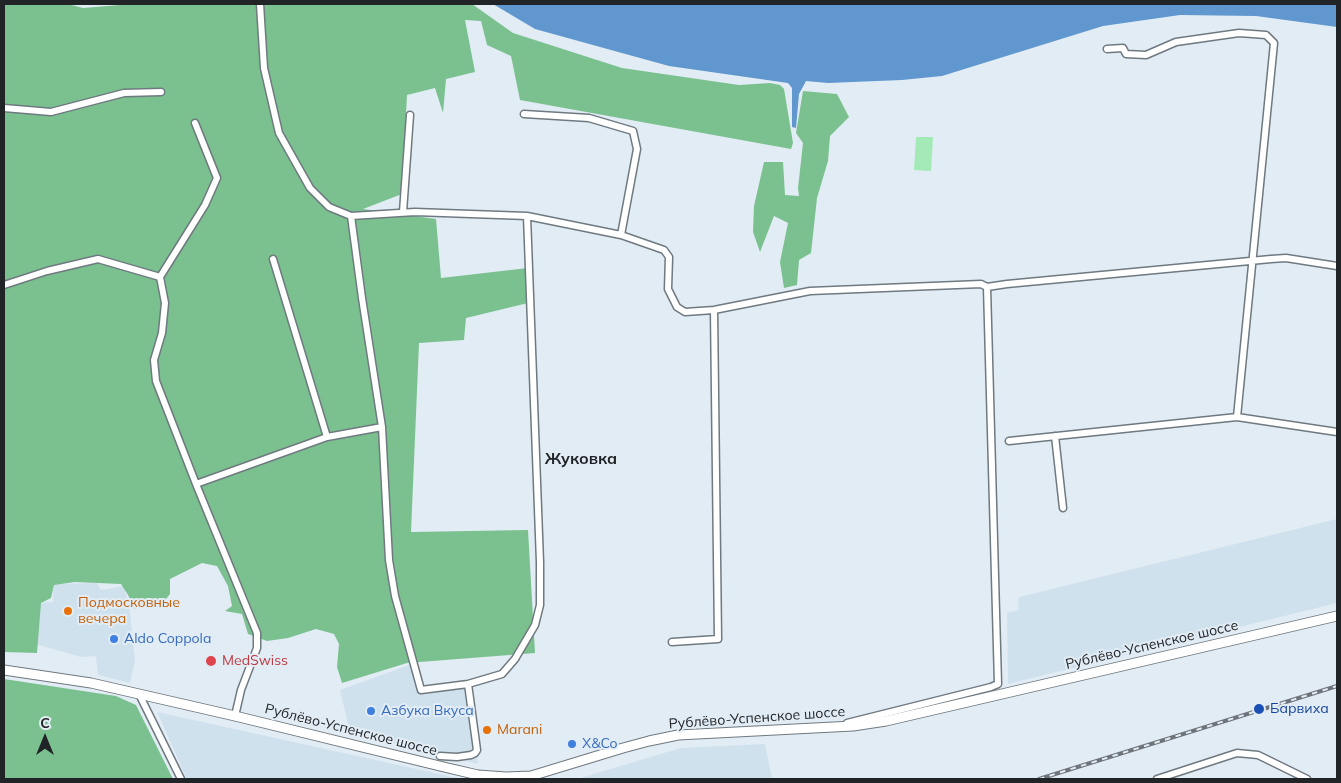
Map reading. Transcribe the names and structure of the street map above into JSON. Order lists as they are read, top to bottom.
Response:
{
  "streets": {
    "main road": ["Рублёво-Успенское шоссе"]
  },
  "districts": ["Жуковка"],
  "places": [
    "Подмосковные вечера",
    "Aldo Coppola",
    "MedSwiss",
    "Барвиха",
    "Азбука Вкуса",
    "Marani",
    "X&Co"
  ],
  "north": "top"
}
